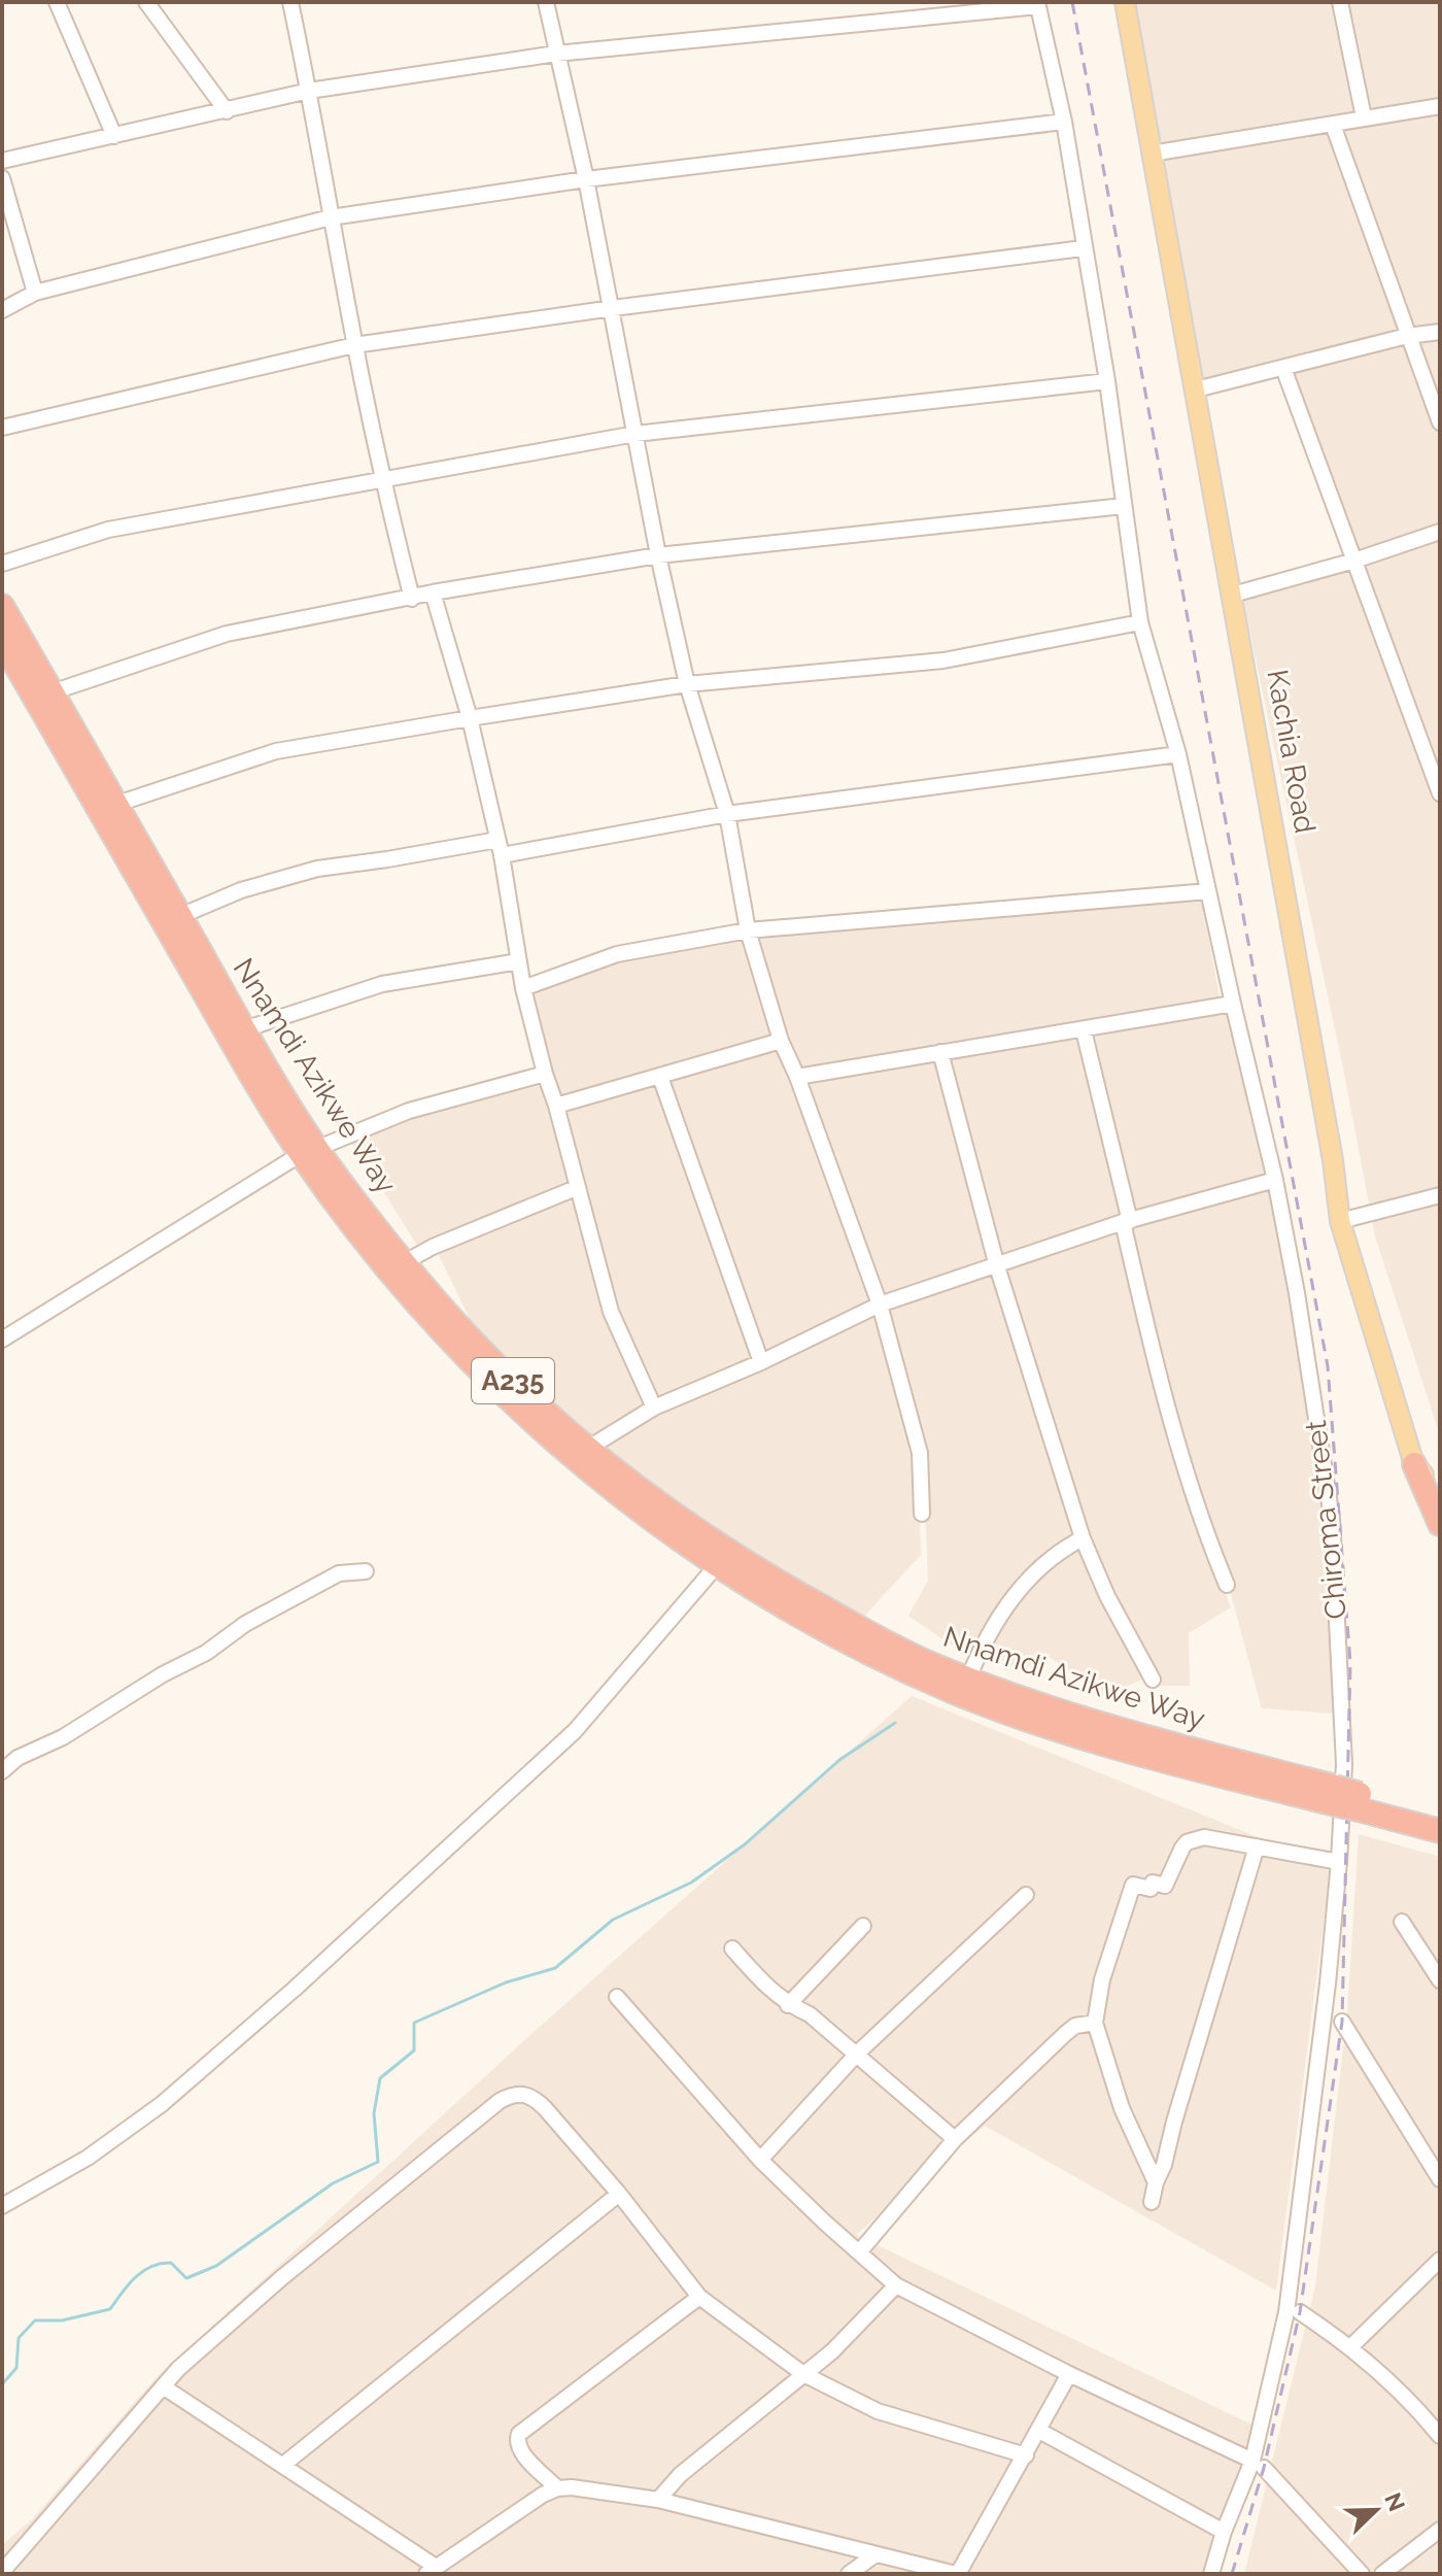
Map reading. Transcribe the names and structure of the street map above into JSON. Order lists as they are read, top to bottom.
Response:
{
  "streets": {
    "highway": ["Nnamdi Azikwe Way", "A235"],
    "main road": ["Kachia Road"],
    "street": ["Chiroma Street"]
  },
  "crossings": [
    ["Nnamdi Azikwe Way", "A235"]
  ],
  "north": "top right"
}
